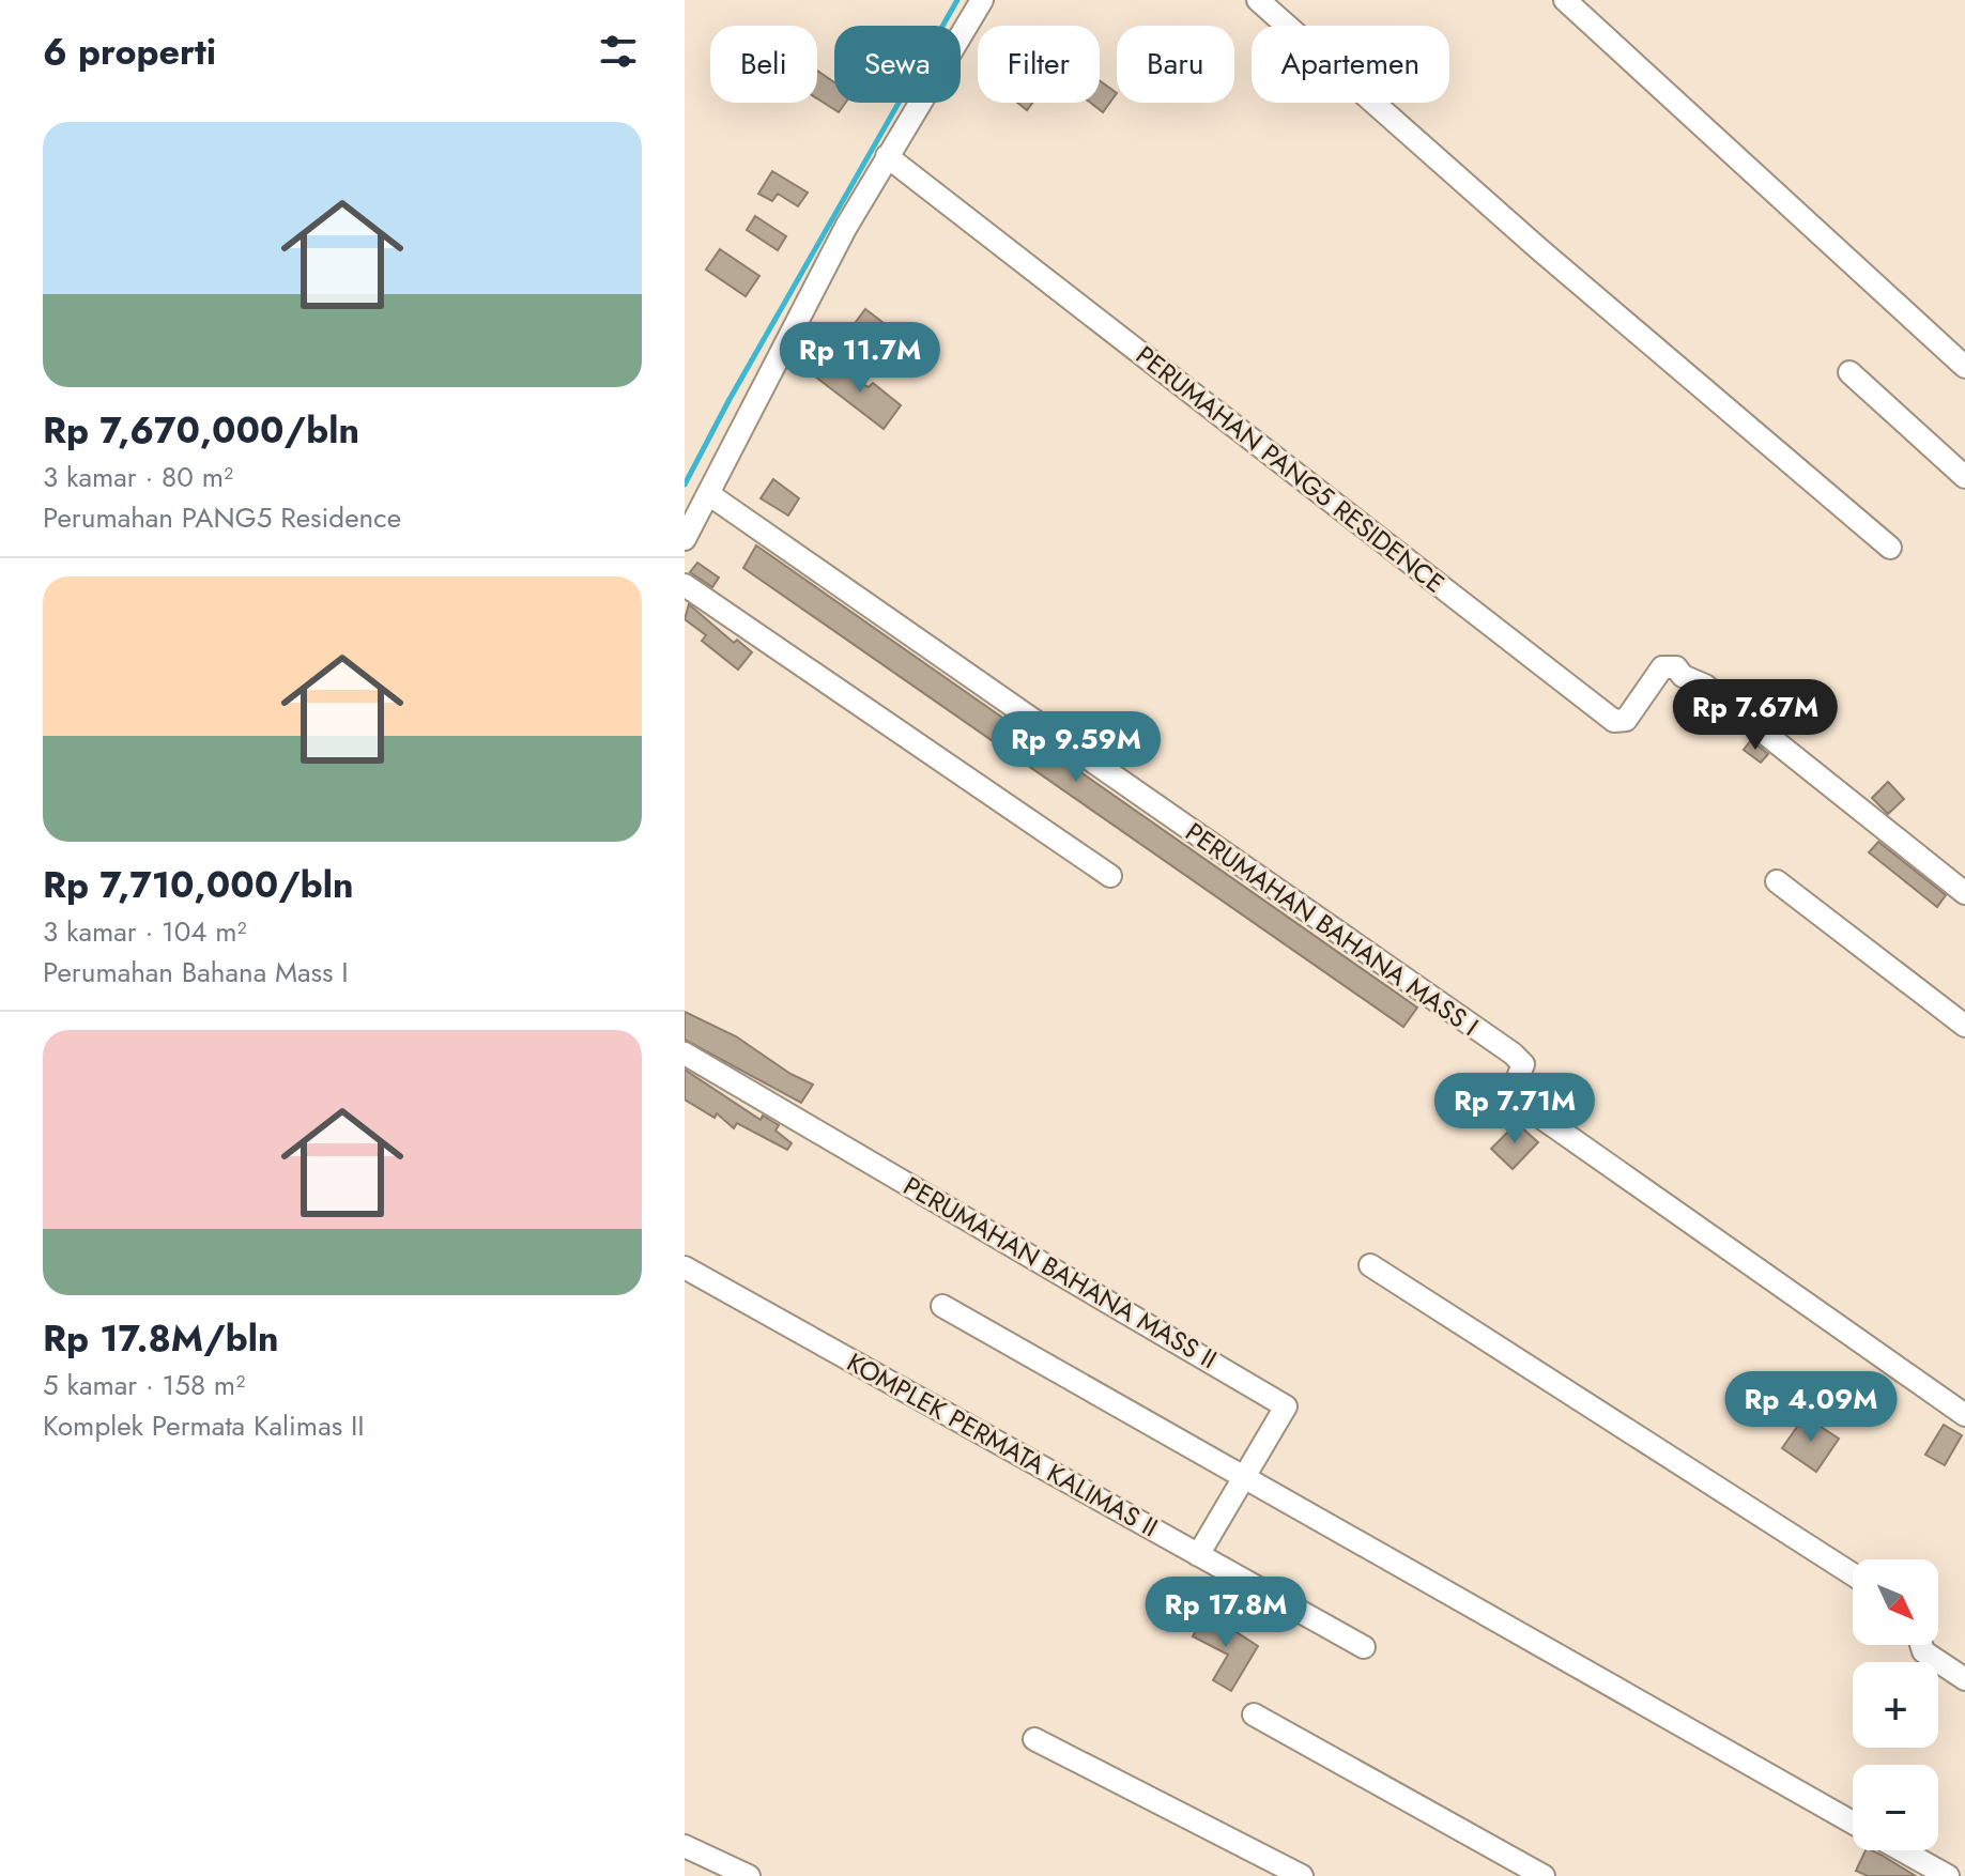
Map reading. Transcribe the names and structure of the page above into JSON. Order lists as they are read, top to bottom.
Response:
{
  "streets": {
    "street": [
      "PERUMAHAN PANG5 RESIDENCE",
      "PERUMAHAN BAHANA MASS I",
      "PERUMAHAN BAHANA MASS II",
      "KOMPLEK PERMATA KALIMAS II"
    ]
  },
  "crossings": [
    ["PERUMAHAN BAHANA MASS II", "KOMPLEK PERMATA KALIMAS II"]
  ],
  "north": "bottom right",
  "page": {
    "heading": "6 properti",
    "chip": [
      "Beli",
      "Sewa",
      "Filter",
      "Baru",
      "Apartemen"
    ],
    "list": [
      {
        "name": "Rp 7,670,000/bln",
        "note": "3 kamar · 80 m² · Perumahan PANG5 Residence"
      },
      {
        "name": "Rp 7,710,000/bln",
        "note": "3 kamar · 104 m² · Perumahan Bahana Mass I"
      },
      {
        "name": "Rp 17.8M/bln",
        "note": "5 kamar · 158 m² · Komplek Permata Kalimas II"
      }
    ],
    "price": [
      "Rp 11.7M",
      "Rp 7.67M",
      "Rp 9.59M",
      "Rp 7.71M",
      "Rp 4.09M",
      "Rp 17.8M"
    ],
    "map_buttons": ["+", "−"]
  }
}
